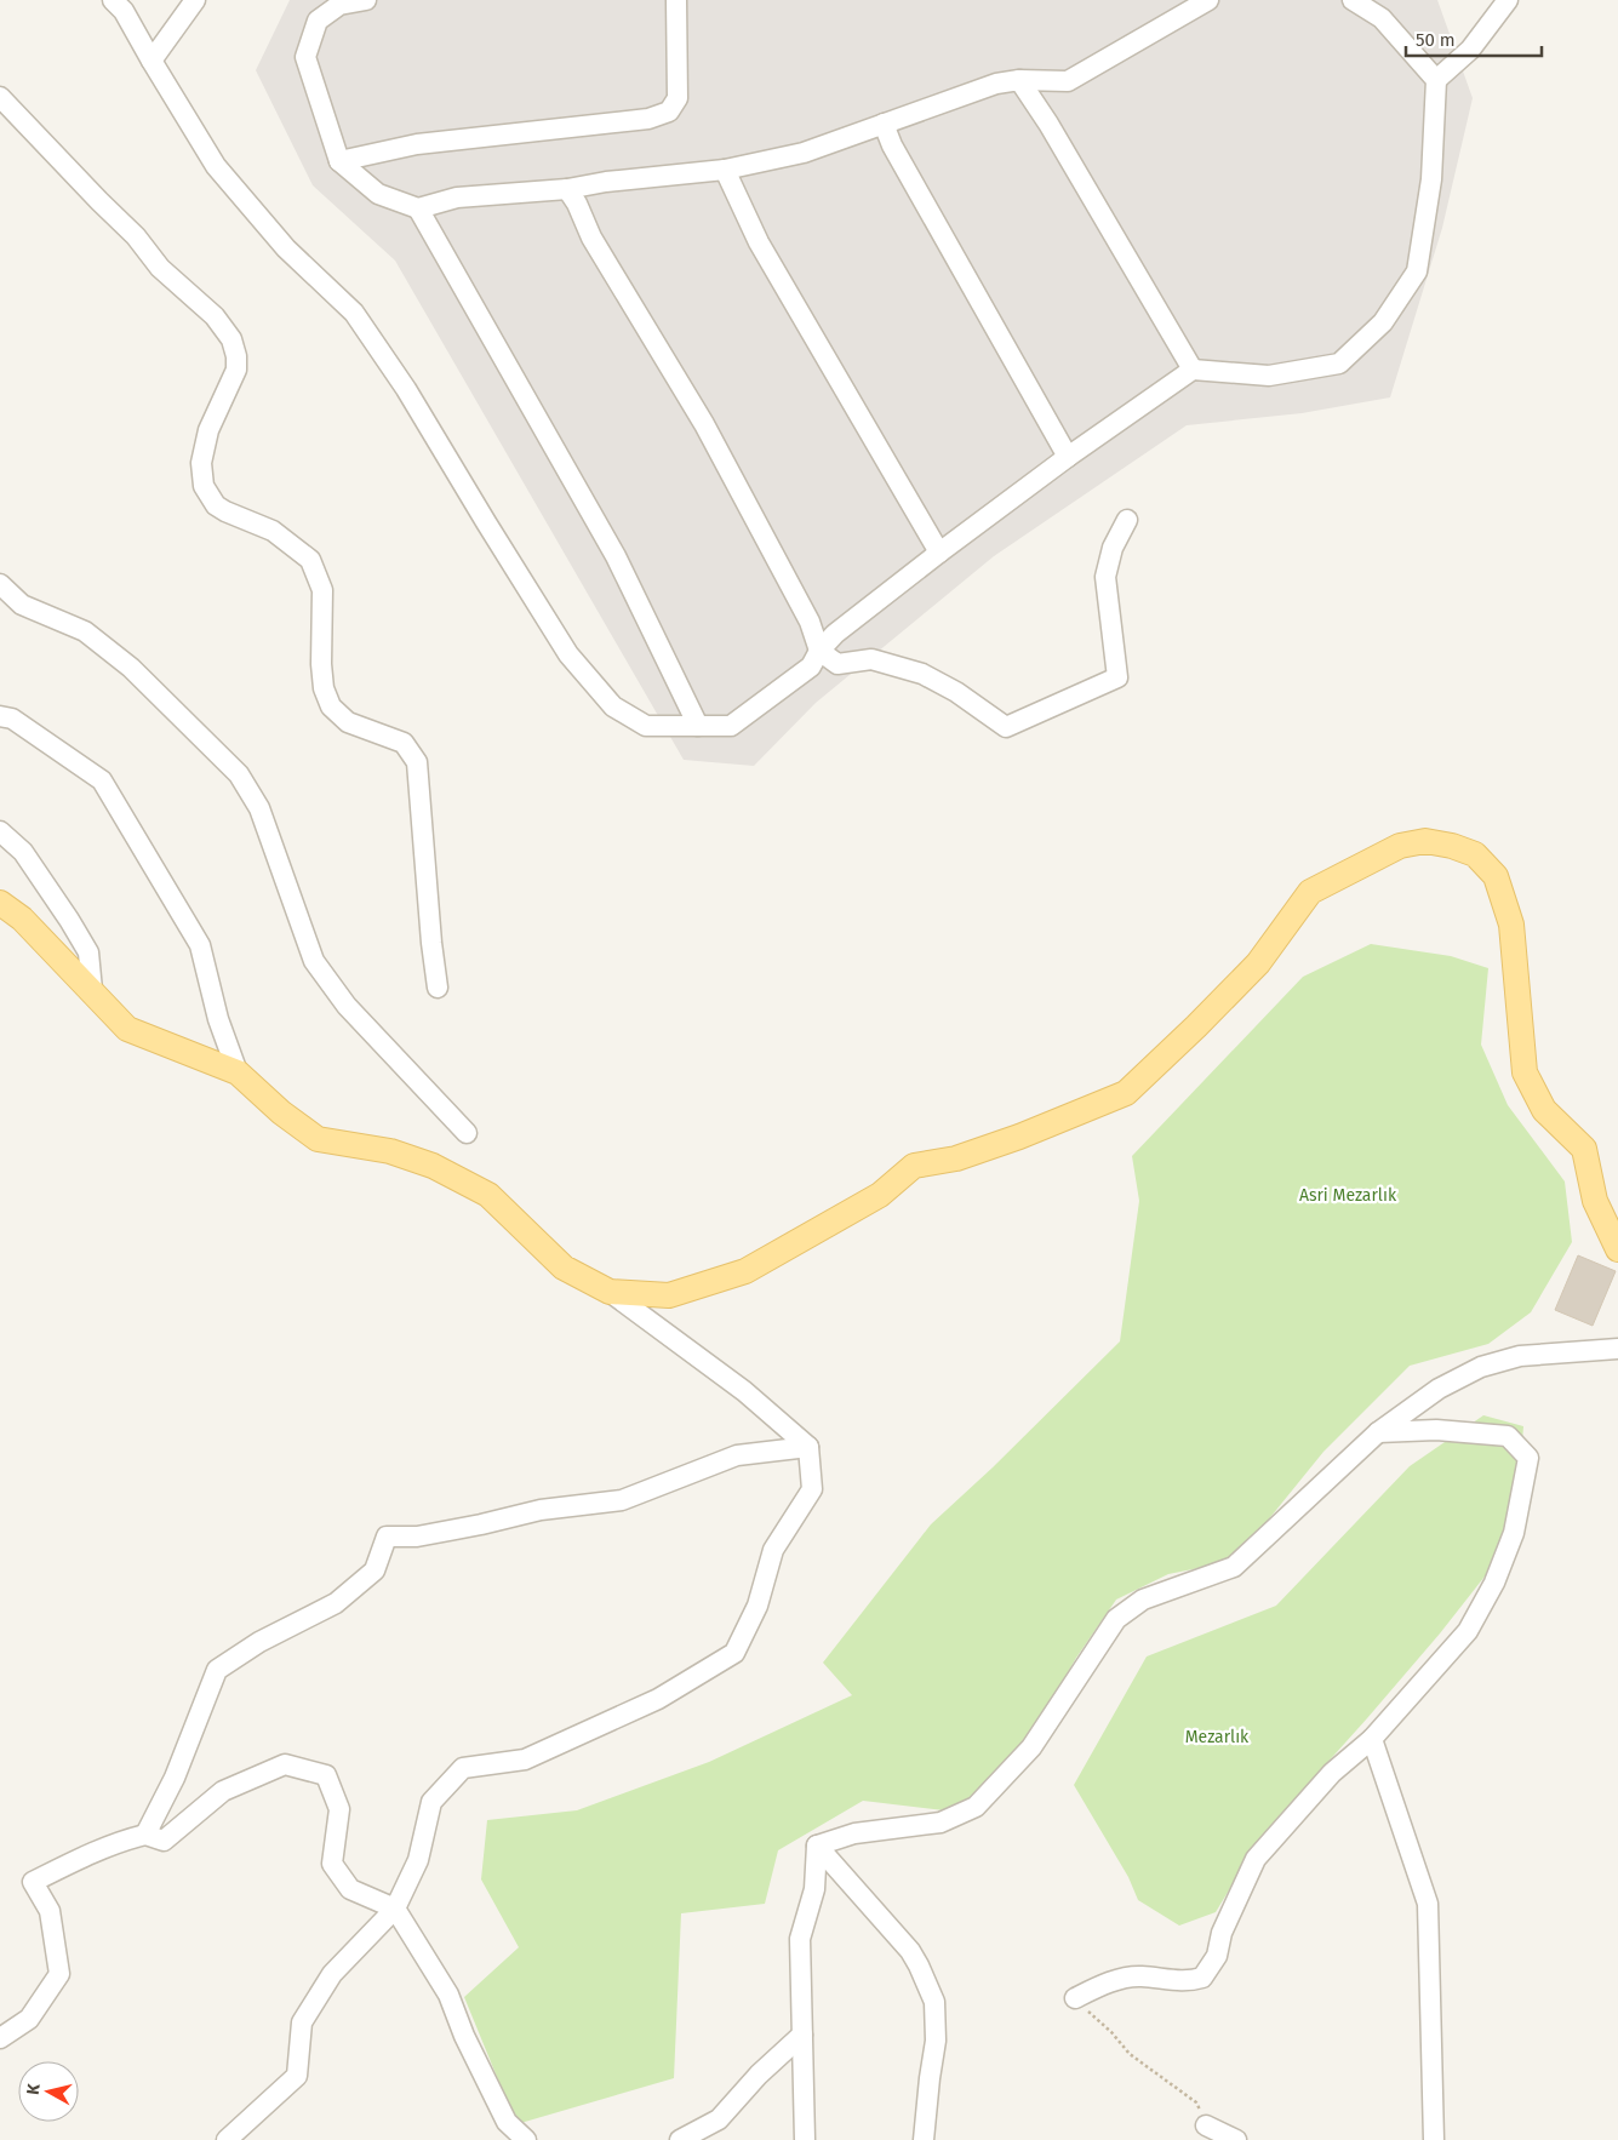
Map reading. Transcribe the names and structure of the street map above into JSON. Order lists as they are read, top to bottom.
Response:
{
  "parks": ["Asri Mezarlık", "Mezarlık"],
  "scale_bar": "50 m",
  "north": "left"
}
